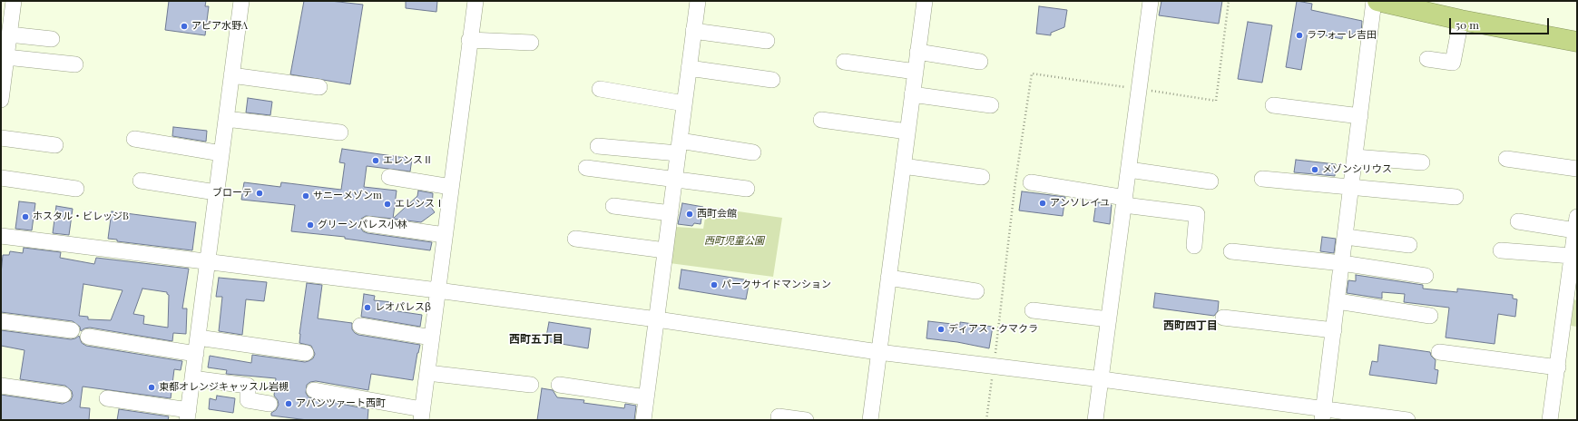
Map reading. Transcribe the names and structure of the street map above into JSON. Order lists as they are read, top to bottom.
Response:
{
  "districts": ["西町四丁目", "西町五丁目"],
  "parks": ["西町児童公園"],
  "places": [
    "アピア水野A",
    "ラフォーレ吉田",
    "エレンスⅡ",
    "メゾンシリウス",
    "ブローテ",
    "サニーメゾンm",
    "アンソレイユ",
    "エレンスⅠ",
    "西町会館",
    "ホスタル・ビレッジB",
    "グリーンパレス小林",
    "パークサイドマンション",
    "レオパレスβ",
    "ディアス・クマクラ",
    "東都オレンジキャッスル岩槻",
    "アバンツァート西町"
  ],
  "scale_bar": "50 m"
}
